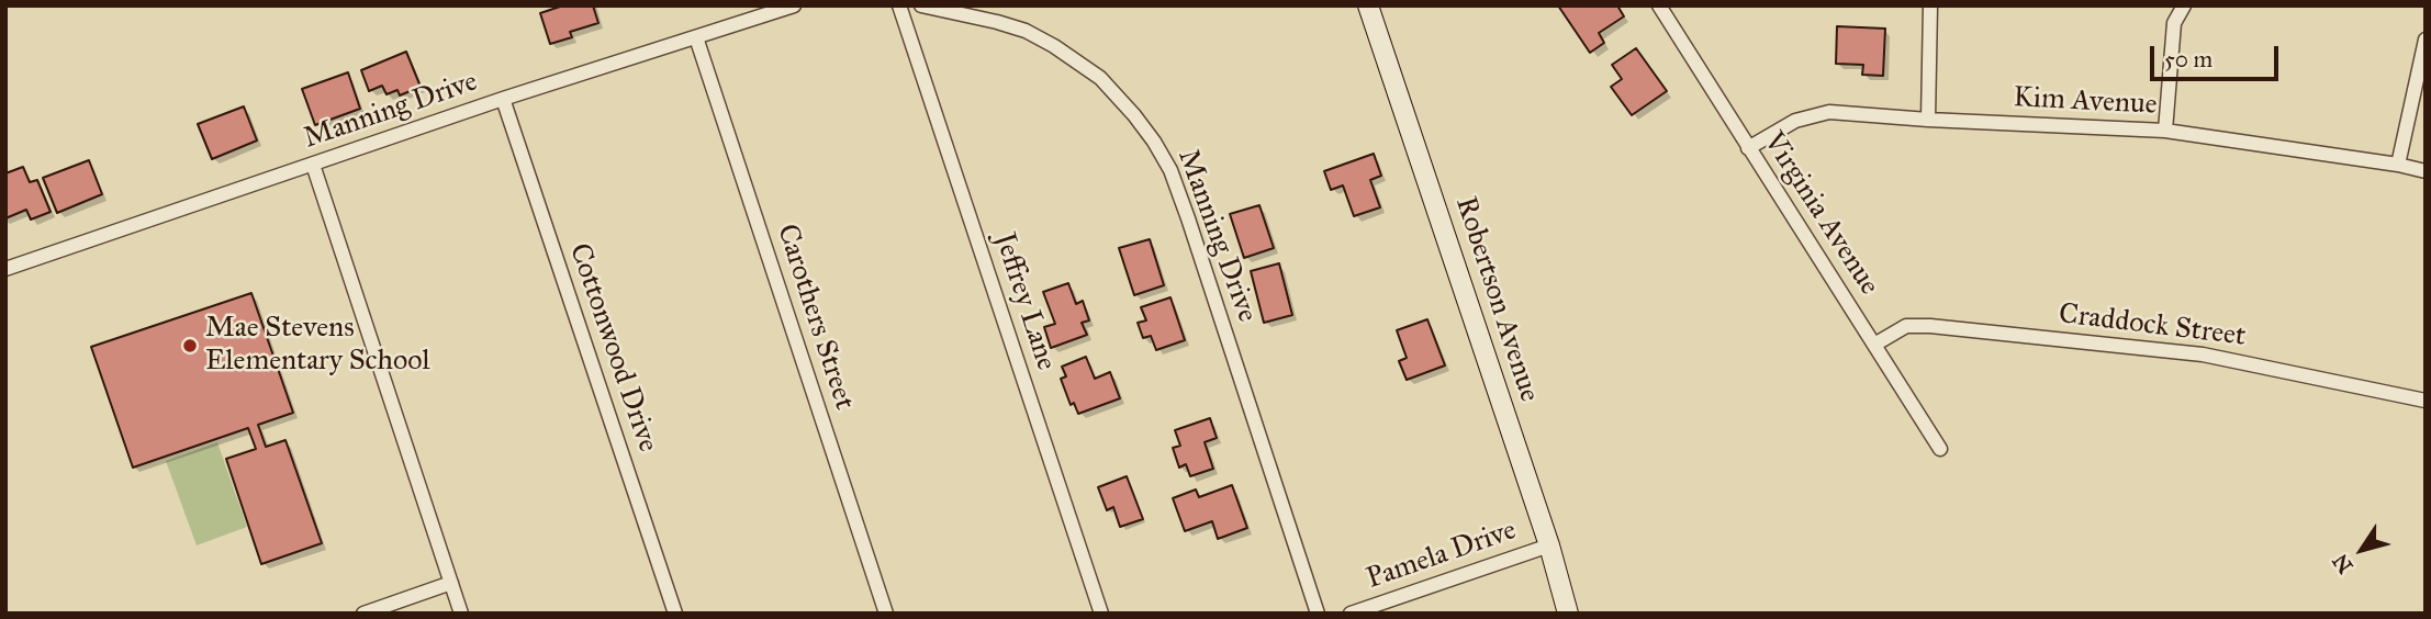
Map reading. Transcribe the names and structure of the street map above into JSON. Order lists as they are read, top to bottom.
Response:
{
  "streets": {
    "street": [
      "Kim Avenue",
      "Manning Drive",
      "Virginia Avenue",
      "Robertson Avenue",
      "Jeffrey Lane",
      "Carothers Street",
      "Craddock Street",
      "Cottonwood Drive",
      "Pamela Drive"
    ]
  },
  "crossings": [
    ["Kim Avenue", "Virginia Avenue"],
    ["Manning Drive", "Carothers Street"],
    ["Manning Drive", "Cottonwood Drive"],
    ["Virginia Avenue", "Craddock Street"],
    ["Robertson Avenue", "Pamela Drive"]
  ],
  "places": ["Mae Stevens Elementary School"],
  "scale_bar": "50 m",
  "north": "bottom left"
}
